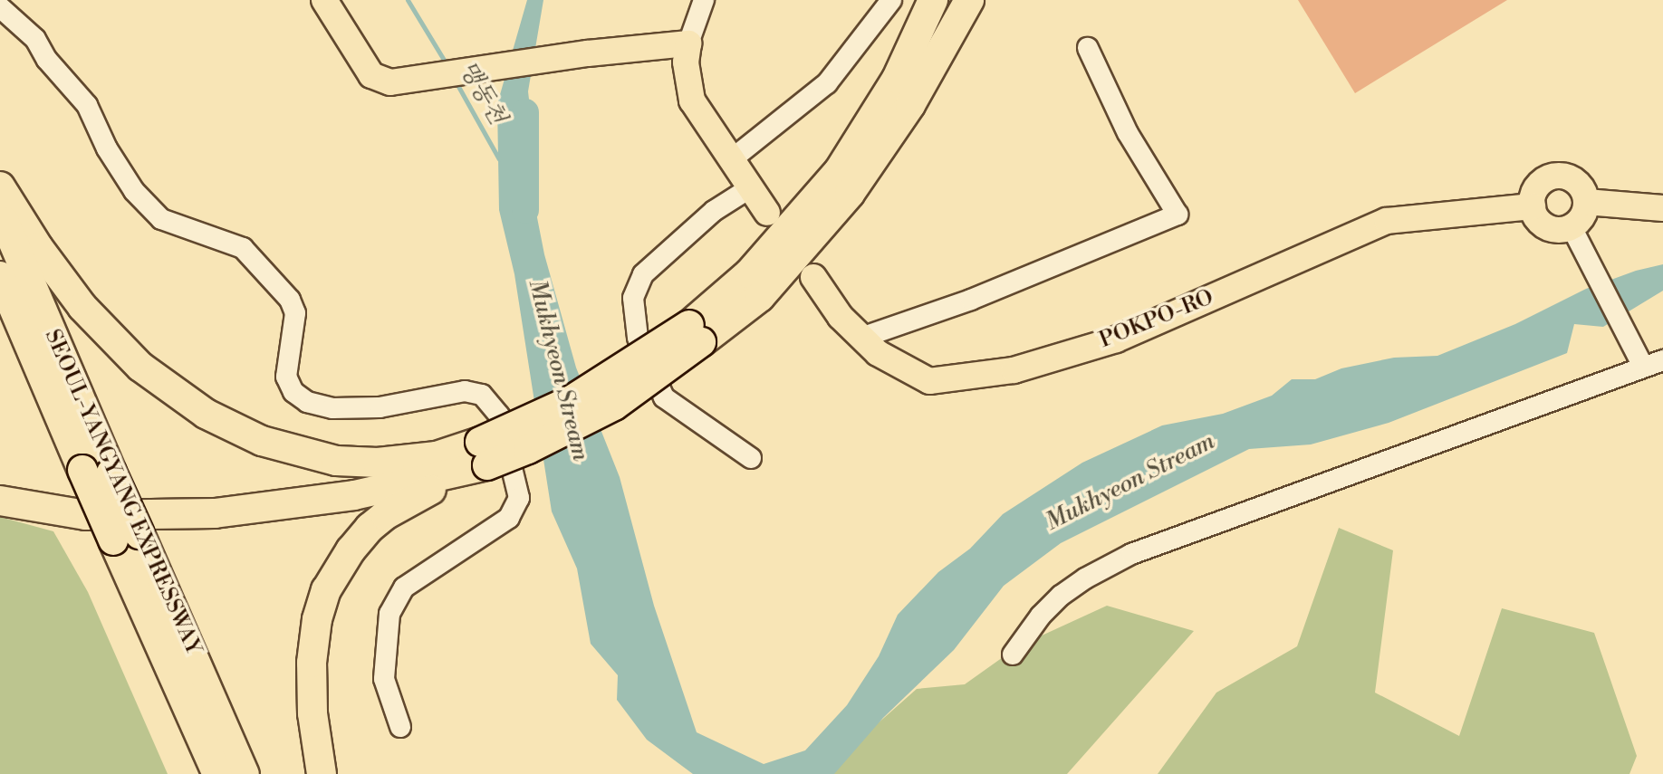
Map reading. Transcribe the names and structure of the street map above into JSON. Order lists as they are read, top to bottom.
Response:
{
  "streets": {
    "highway": ["SEOUL-YANGYANG EXPRESSWAY"],
    "main road": ["POKPO-RO"]
  },
  "water": ["맹동천", "Mukhyeon Stream"]
}
